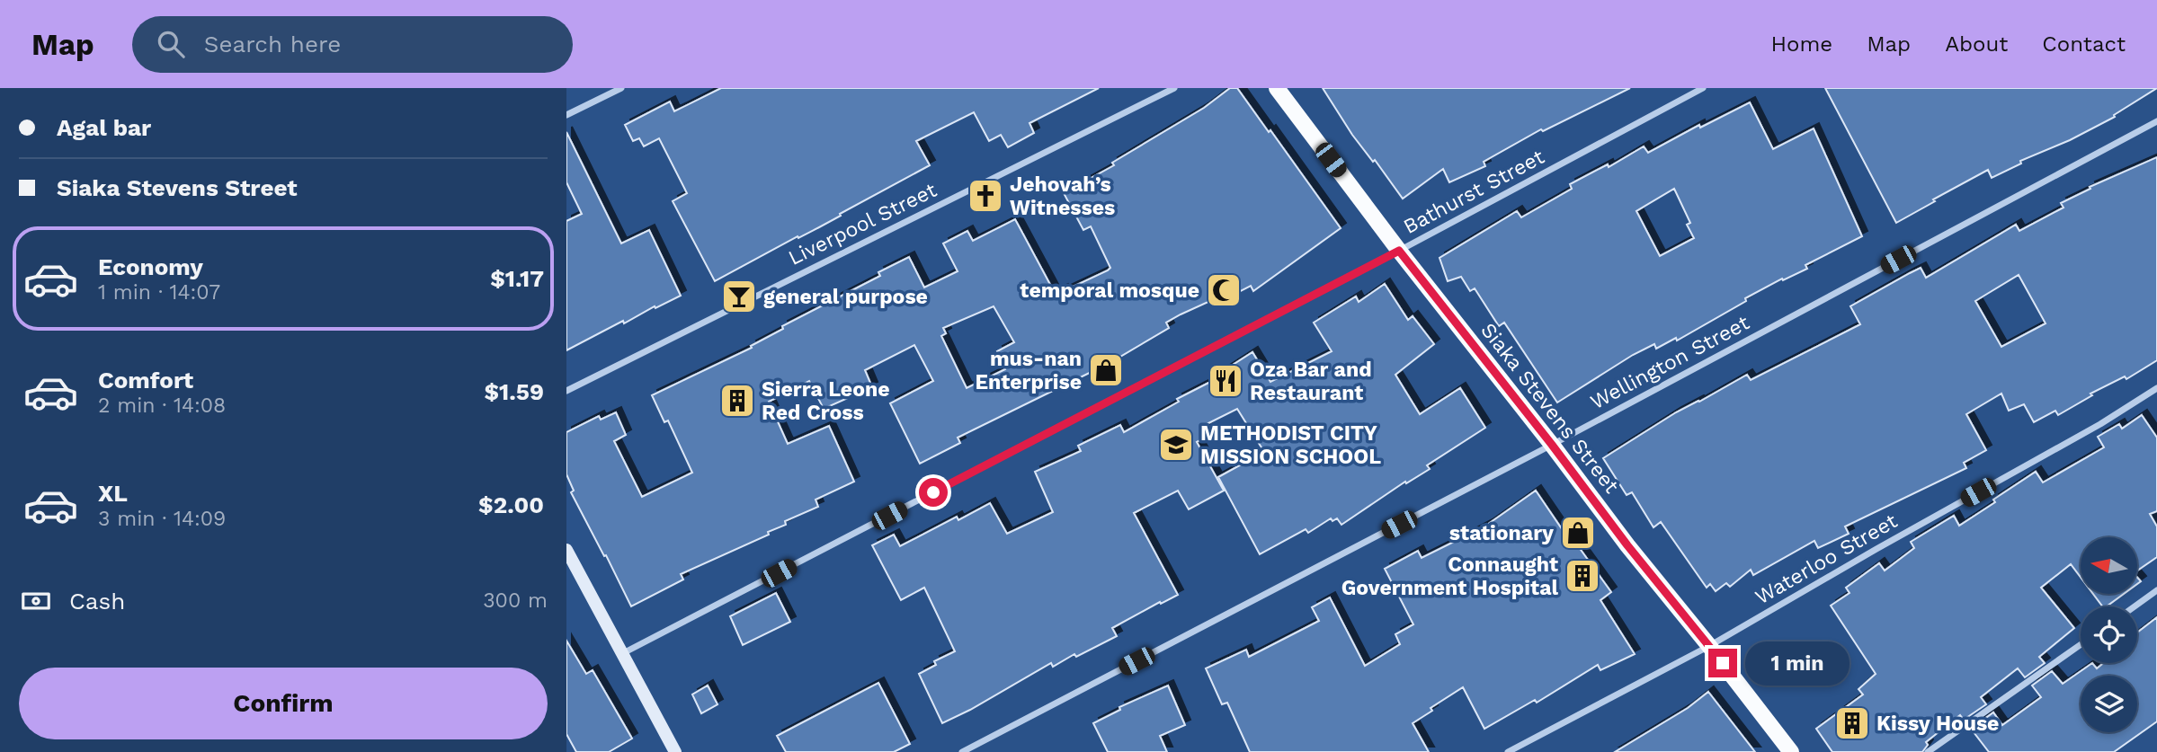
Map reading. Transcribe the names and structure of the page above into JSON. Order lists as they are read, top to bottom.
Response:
{
  "streets": {
    "main road": ["Siaka Stevens Street"],
    "street": [
      "Bathurst Street",
      "Liverpool Street",
      "Wellington Street",
      "Waterloo Street"
    ]
  },
  "crossings": [
    ["Bathurst Street", "Siaka Stevens Street"],
    ["Wellington Street", "Siaka Stevens Street"],
    ["Siaka Stevens Street", "Waterloo Street"]
  ],
  "places": {
    "church": ["Jehovah’s Witnesses"],
    "mosque": ["temporal mosque"],
    "bar": ["general purpose"],
    "shop": ["mus-nan Enterprise", "stationary"],
    "restaurant": ["Oza Bar and Restaurant"],
    "building": ["Sierra Leone Red Cross", "Connaught Government Hospital", "Kissy House"],
    "school or university": ["METHODIST CITY MISSION SCHOOL"]
  },
  "north": "left",
  "page": {
    "header": "Map",
    "search": "Search here",
    "nav": [
      "Home",
      "Map",
      "About",
      "Contact"
    ],
    "banner": ["Agal bar", "Siaka Stevens Street"],
    "list": [
      {
        "name": "Economy",
        "note": "1 min · 14:07",
        "value": "$1.17"
      },
      {
        "name": "Comfort",
        "note": "2 min · 14:08",
        "value": "$1.59"
      },
      {
        "name": "XL",
        "note": "3 min · 14:09",
        "value": "$2.00"
      }
    ],
    "pay": ["Cash", "300 m"],
    "bubble": "1 min",
    "buttons": "Confirm"
  }
}
